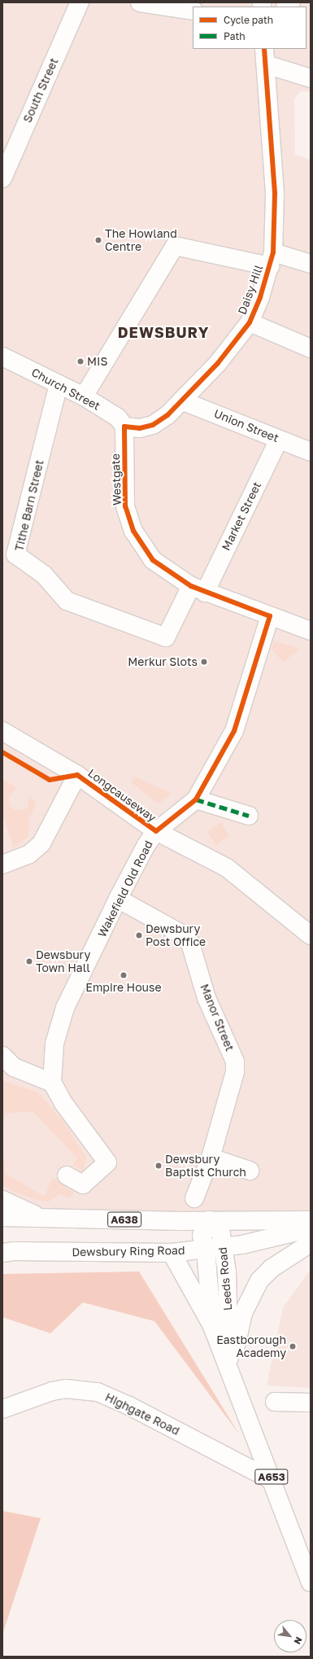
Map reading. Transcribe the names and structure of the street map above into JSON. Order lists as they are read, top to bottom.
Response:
{
  "streets": {
    "main road": [
      "South Street",
      "Daisy Hill",
      "Church Street",
      "Union Street",
      "Westgate",
      "Tithe Barn Street",
      "Market Street",
      "Longcauseway",
      "Wakefield Old Road",
      "Manor Street",
      "A638",
      "Dewsbury Ring Road",
      "Leeds Road",
      "Highgate Road",
      "A653"
    ]
  },
  "crossings": [
    ["Daisy Hill", "Church Street"],
    ["Daisy Hill", "Union Street"],
    ["Daisy Hill", "Westgate"],
    ["Church Street", "Westgate"],
    ["Church Street", "Tithe Barn Street"],
    ["Union Street", "Market Street"],
    ["Westgate", "Tithe Barn Street"],
    ["Westgate", "Market Street"],
    ["Tithe Barn Street", "Market Street"],
    ["Longcauseway", "Wakefield Old Road"],
    ["Wakefield Old Road", "Manor Street"],
    ["A638", "Leeds Road"],
    ["Dewsbury Ring Road", "Leeds Road"],
    ["Leeds Road", "Highgate Road"]
  ],
  "districts": ["DEWSBURY"],
  "places": [
    "The Howland Centre",
    "MIS",
    "Merkur Slots",
    "Dewsbury Post Office",
    "Dewsbury Town Hall",
    "Empire House",
    "Dewsbury Baptist Church",
    "Eastborough Academy"
  ],
  "legend": ["Cycle path", "Path"],
  "north": "bottom right"
}
